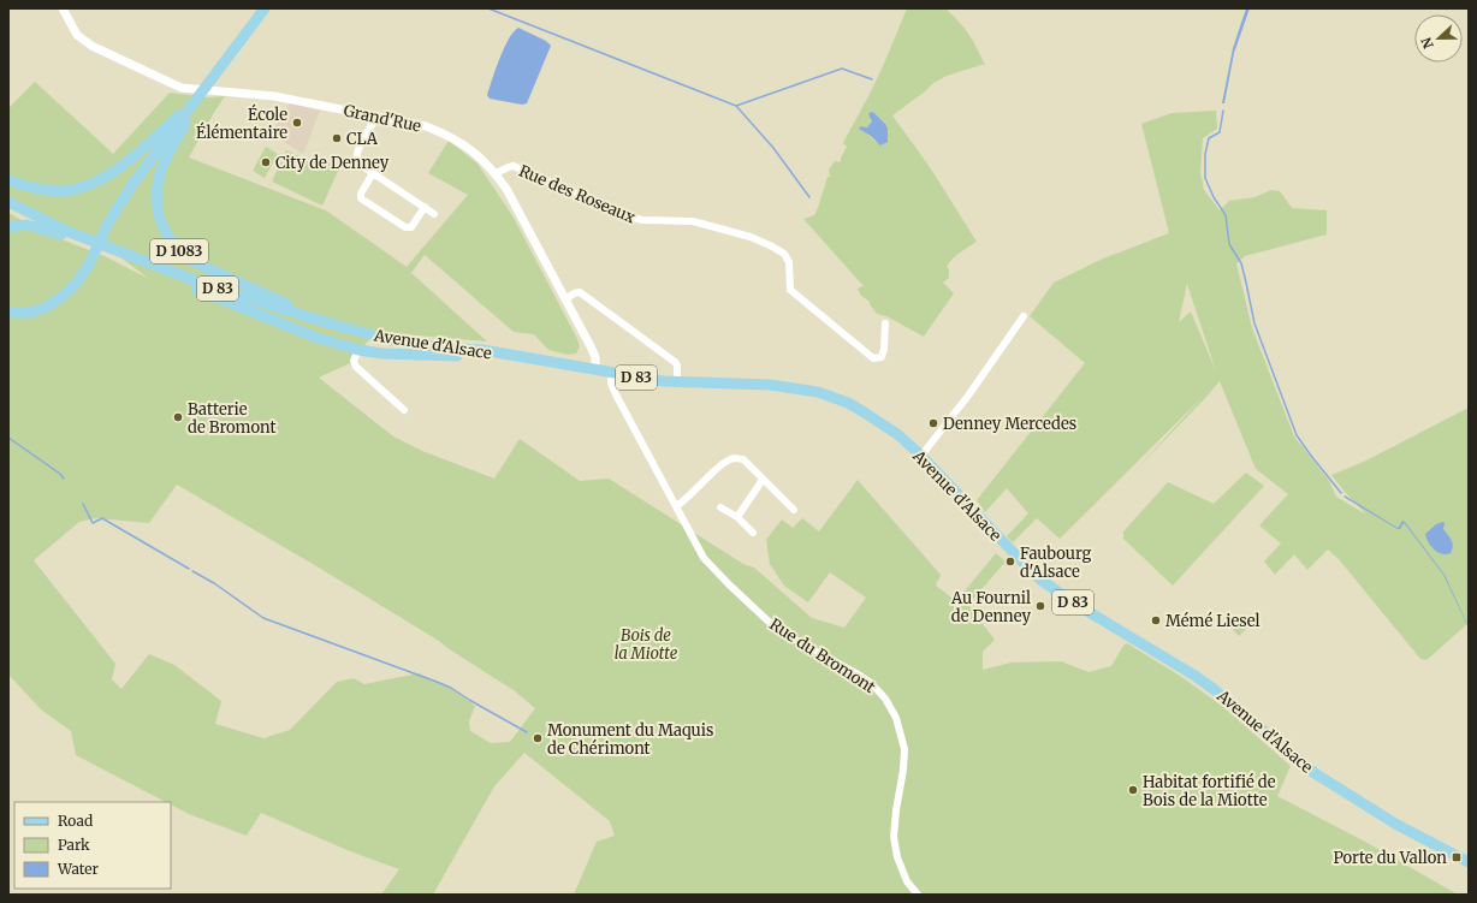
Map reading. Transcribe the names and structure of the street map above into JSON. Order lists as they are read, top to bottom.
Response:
{
  "streets": {
    "main road": ["D 1083", "D 83", "Avenue d'Alsace"],
    "street": ["Grand'Rue", "Rue des Roseaux", "Rue du Bromont"]
  },
  "crossings": [
    ["Grand'Rue", "Rue des Roseaux"],
    ["Grand'Rue", "Avenue d'Alsace"],
    ["D 1083", "D 83"],
    ["D 1083", "Avenue d'Alsace"],
    ["D 83", "Avenue d'Alsace"],
    ["Avenue d'Alsace", "Rue du Bromont"]
  ],
  "parks": ["Bois de la Miotte"],
  "places": {
    "other": [
      "École Élémentaire",
      "CLA",
      "City de Denney",
      "Batterie de Bromont",
      "Denney Mercedes",
      "Faubourg d'Alsace",
      "Au Fournil de Denney",
      "Mémé Liesel",
      "Monument du Maquis de Chérimont",
      "Habitat fortifié de Bois de la Miotte"
    ],
    "transit": ["Porte du Vallon"]
  },
  "legend": ["Road", "Park", "Water"],
  "north": "left"
}
